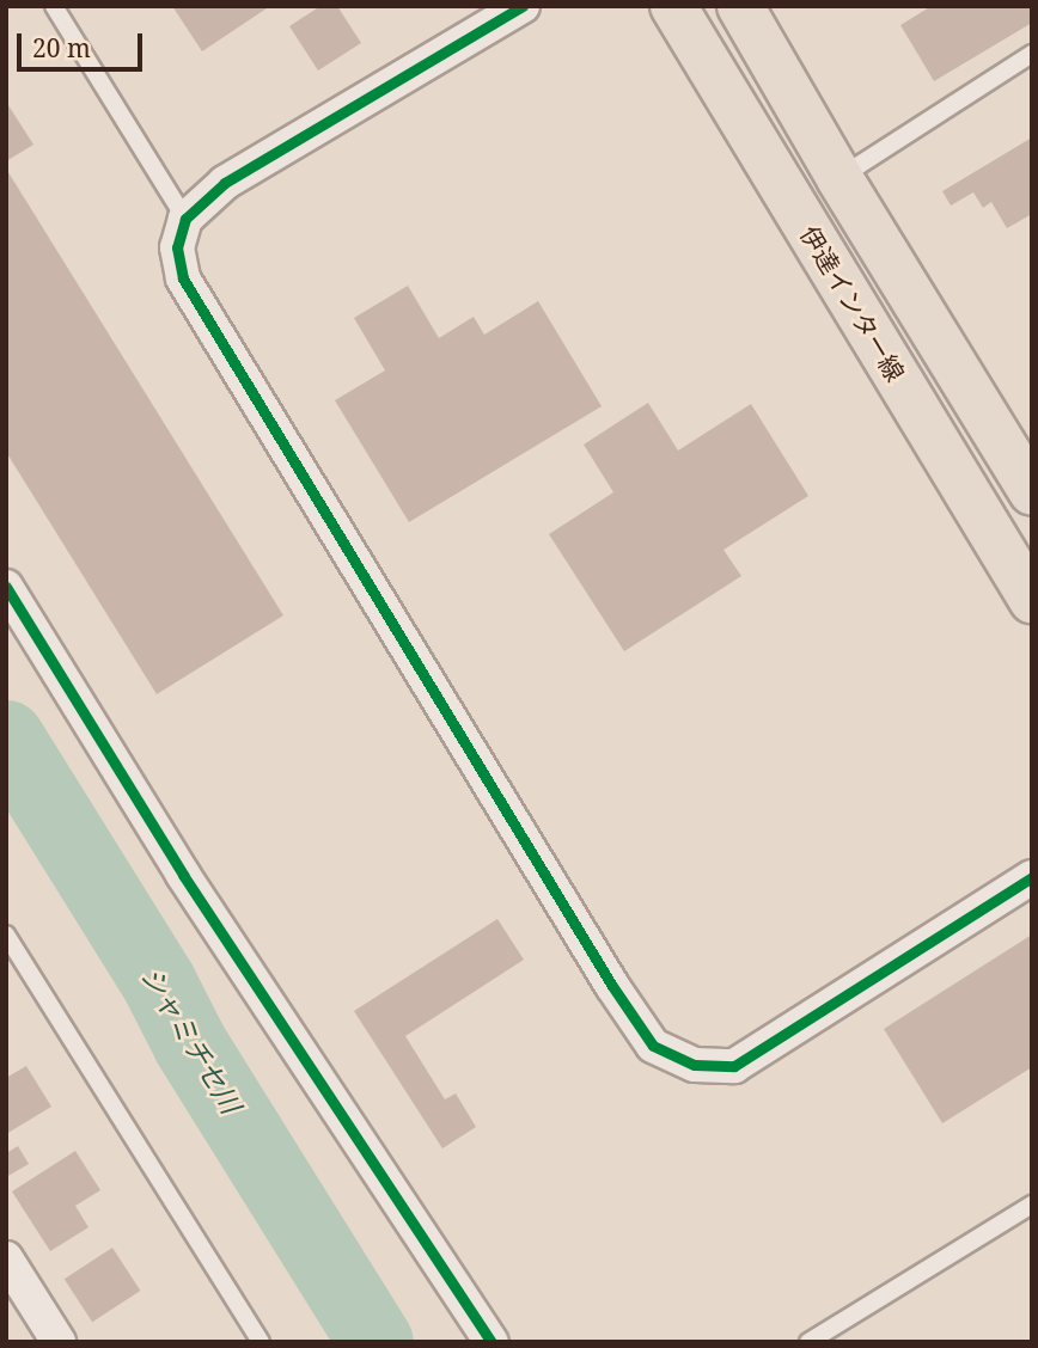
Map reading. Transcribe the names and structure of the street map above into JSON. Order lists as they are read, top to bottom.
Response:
{
  "streets": {
    "main road": ["伊達インター線"]
  },
  "water": ["シャミチセ川"],
  "scale_bar": "20 m"
}
